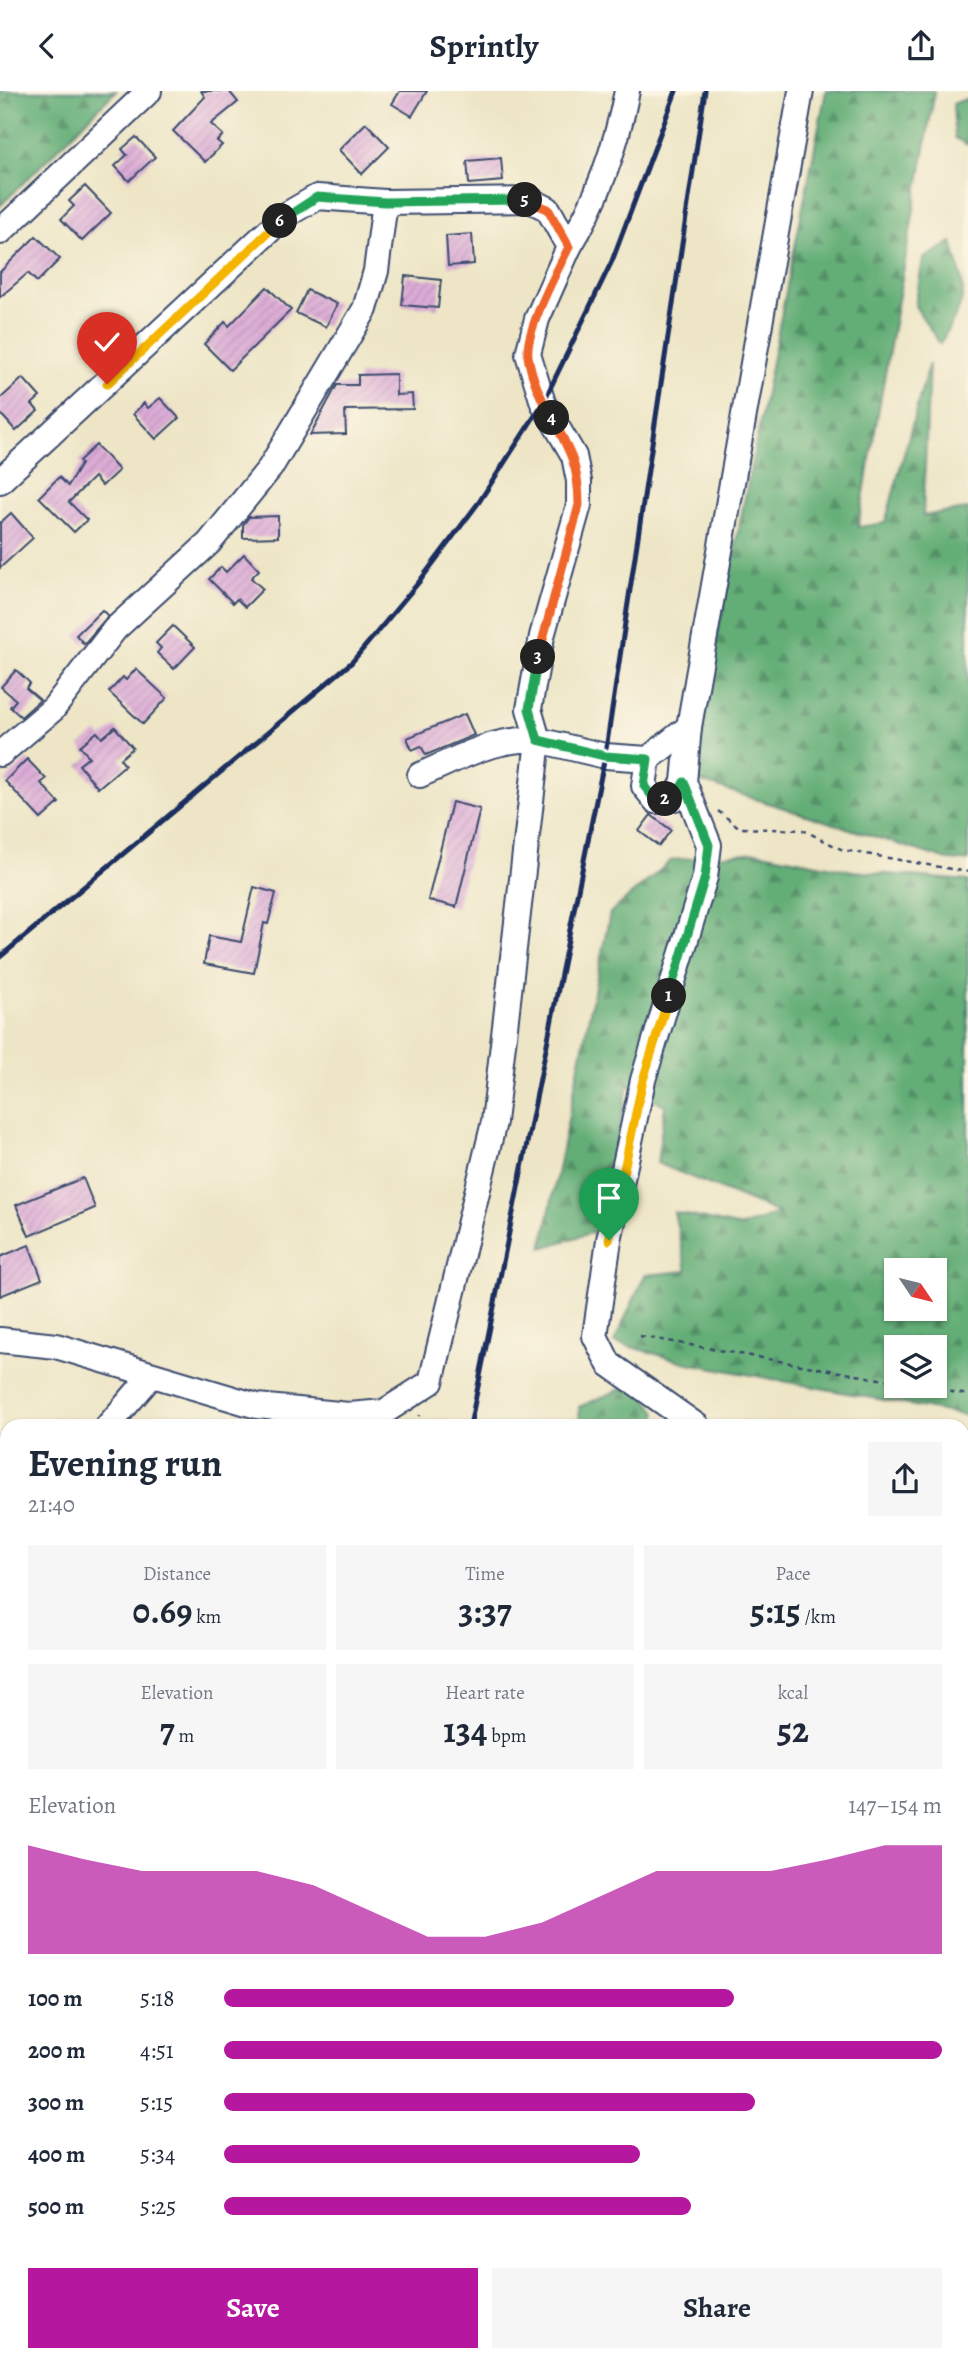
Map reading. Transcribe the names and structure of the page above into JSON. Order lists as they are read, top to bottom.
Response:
{
  "north": "bottom right",
  "page": {
    "header": "Sprintly",
    "pins": [
      "5",
      "6",
      "4",
      "3",
      "2",
      "1"
    ],
    "heading": ["Evening run", "21:40"],
    "stats": [
      ["Distance", "0.69 km"],
      ["Time", "3:37"],
      ["Pace", "5:15 /km"],
      ["Elevation", "7 m"],
      ["Heart rate", "134 bpm"],
      ["kcal", "52"]
    ],
    "chart": ["Elevation", "147–154 m"],
    "list": [
      {
        "name": "100 m",
        "note": "5:18"
      },
      {
        "name": "200 m",
        "note": "4:51"
      },
      {
        "name": "300 m",
        "note": "5:15"
      },
      {
        "name": "400 m",
        "note": "5:34"
      },
      {
        "name": "500 m",
        "note": "5:25"
      }
    ],
    "buttons": ["Save", "Share"]
  }
}
